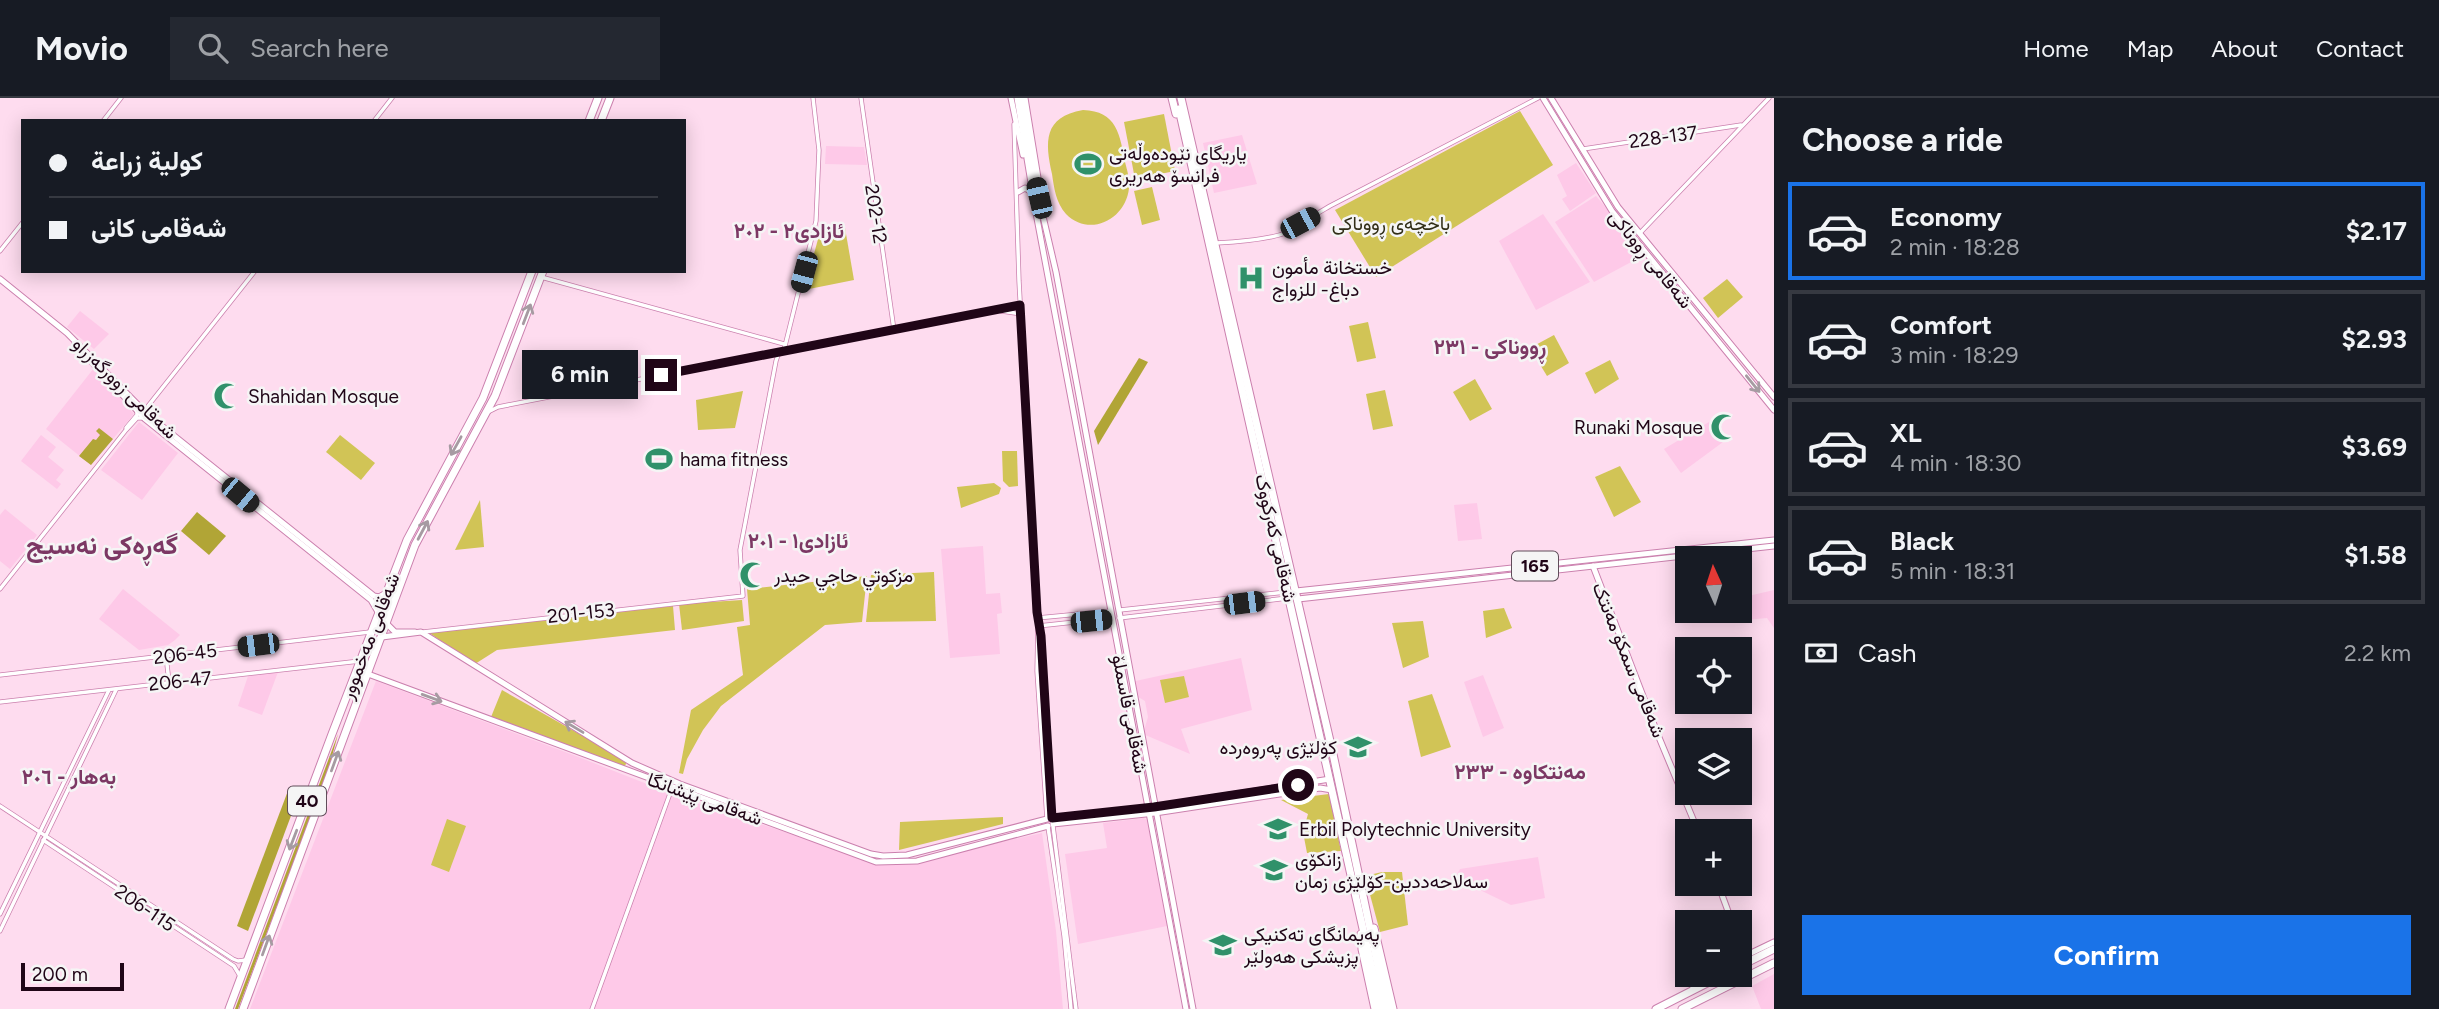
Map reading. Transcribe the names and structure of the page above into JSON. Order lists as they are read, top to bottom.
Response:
{
  "streets": {
    "highway": ["شەقامی کەرکووک", "شەقامی مەخموور", "40"],
    "main road": [
      "شەقامی ڕووناکی",
      "شەقامی زوورگەزراو",
      "165",
      "201-153",
      "شەقامی سمکۆ مەنتک",
      "شەقامی قاسملۆ",
      "شەقامی پێشانگا"
    ],
    "street": [
      "228-137",
      "202-12",
      "206-45",
      "206-47",
      "206-115"
    ]
  },
  "crossings": [
    ["228-137", "شەقامی ڕووناکی"],
    ["شەقامی زوورگەزراو", "شەقامی مەخموور"],
    ["شەقامی کەرکووک", "165"],
    ["شەقامی کەرکووک", "شەقامی پێشانگا"],
    ["165", "شەقامی سمکۆ مەنتک"],
    ["201-153", "شەقامی مەخموور"],
    ["201-153", "شەقامی پێشانگا"],
    ["شەقامی مەخموور", "206-45"],
    ["شەقامی مەخموور", "206-47"],
    ["شەقامی مەخموور", "شەقامی پێشانگا"],
    ["شەقامی مەخموور", "206-115"],
    ["شەقامی قاسملۆ", "شەقامی پێشانگا"]
  ],
  "districts": [
    "ئازادی٢ - ٢٠٢",
    "ڕووناکی - ٢٣١",
    "ئازادی١ - ٢٠١",
    "گەڕەکی نەسیج",
    "مەنتکاوە - ٢٣٣",
    "بەهار - ٢٠٦"
  ],
  "parks": ["باخچەی ڕووناکی"],
  "places": {
    "sports": ["یاریگای نێودەوڵەتی فرانسۆ هەریری", "hama fitness"],
    "hospital": ["خستخانة مأمون دباغ- للزواج"],
    "mosque": ["Shahidan Mosque", "Runaki Mosque", "مزكوتي حاجي حيدر"],
    "school or university": [
      "کۆلێژی پەروەردە",
      "Erbil Polytechnic University",
      "زانکۆی سەلاحەددین-کۆلێژی زمان",
      "پەیمانگای تەکنیکی پزیشکی هەولێر"
    ]
  },
  "scale_bar": "200 m",
  "north": "top",
  "page": {
    "header": "Movio",
    "search": "Search here",
    "nav": [
      "Home",
      "Map",
      "About",
      "Contact"
    ],
    "heading": "Choose a ride",
    "banner": ["كولية زراعة", "شەقامی کانی"],
    "list": [
      {
        "name": "Economy",
        "note": "2 min · 18:28",
        "value": "$2.17"
      },
      {
        "name": "Comfort",
        "note": "3 min · 18:29",
        "value": "$2.93"
      },
      {
        "name": "XL",
        "note": "4 min · 18:30",
        "value": "$3.69"
      },
      {
        "name": "Black",
        "note": "5 min · 18:31",
        "value": "$1.58"
      }
    ],
    "bubble": "6 min",
    "map_buttons": ["+", "−"],
    "pay": ["Cash", "2.2 km"],
    "buttons": "Confirm",
    "scale": "200 m"
  }
}
